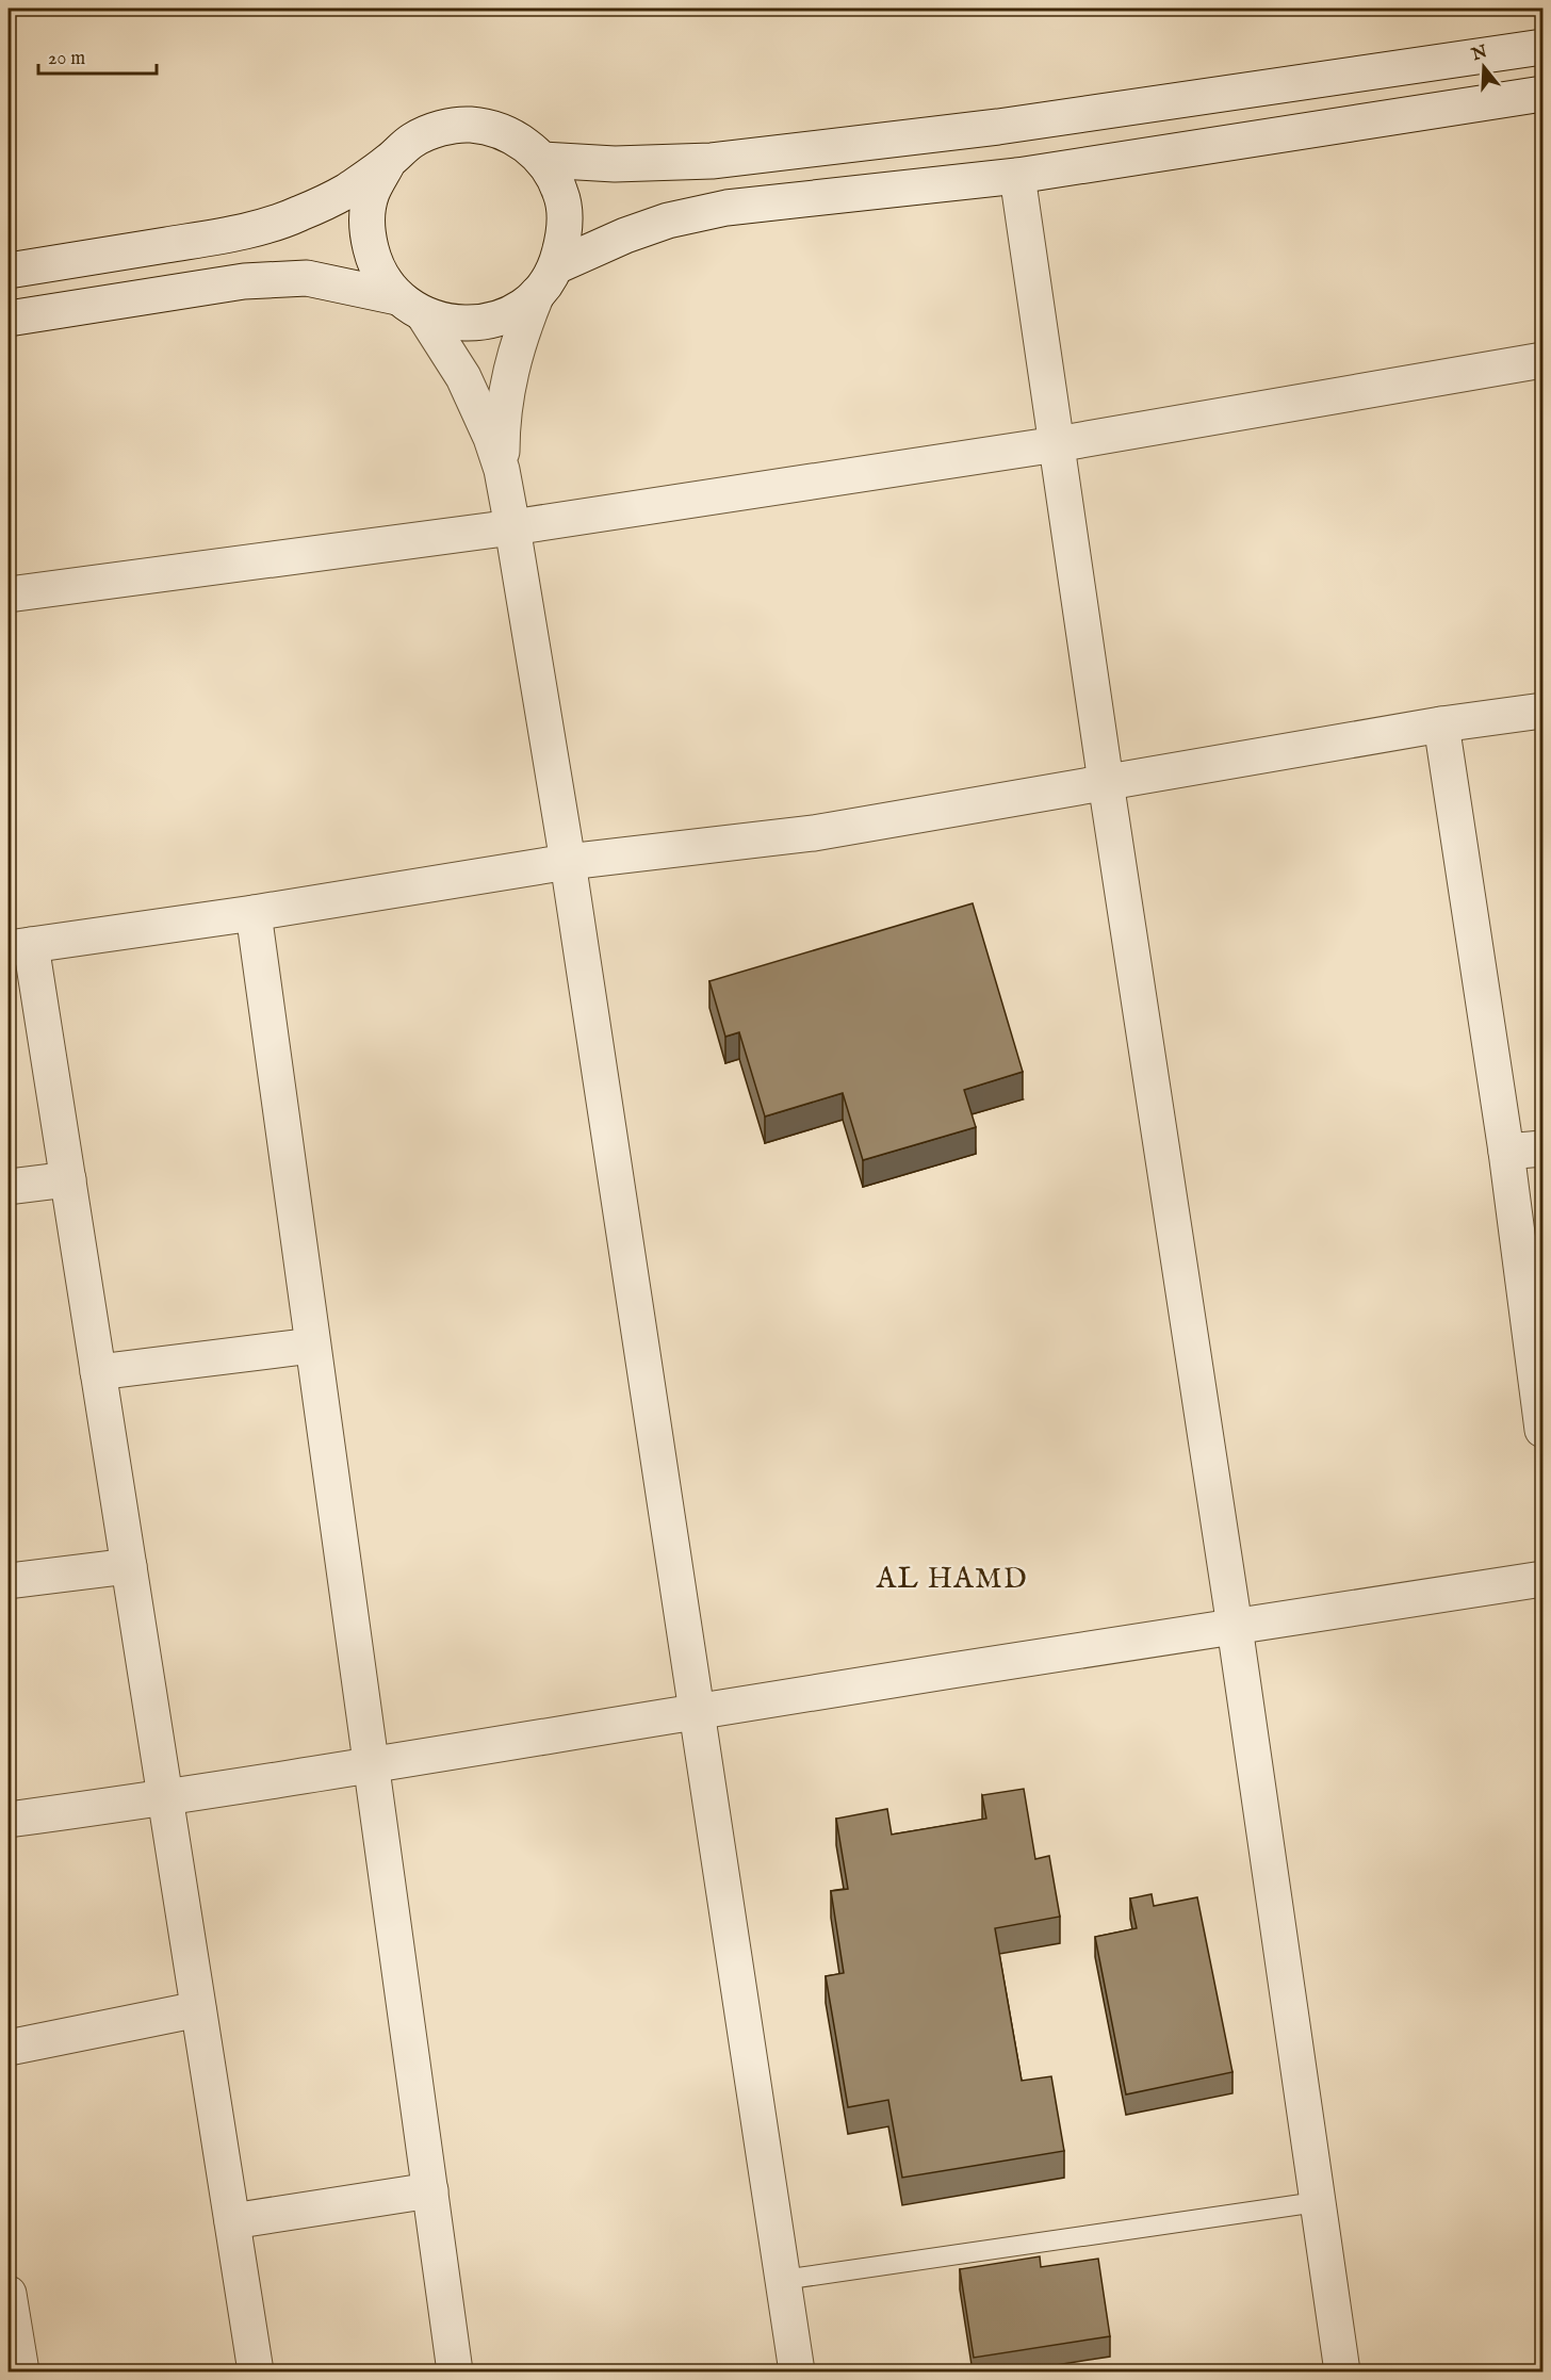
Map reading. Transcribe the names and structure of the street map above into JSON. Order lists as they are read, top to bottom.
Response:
{
  "districts": ["AL HAMD"],
  "scale_bar": "20 m",
  "north": "top"
}
